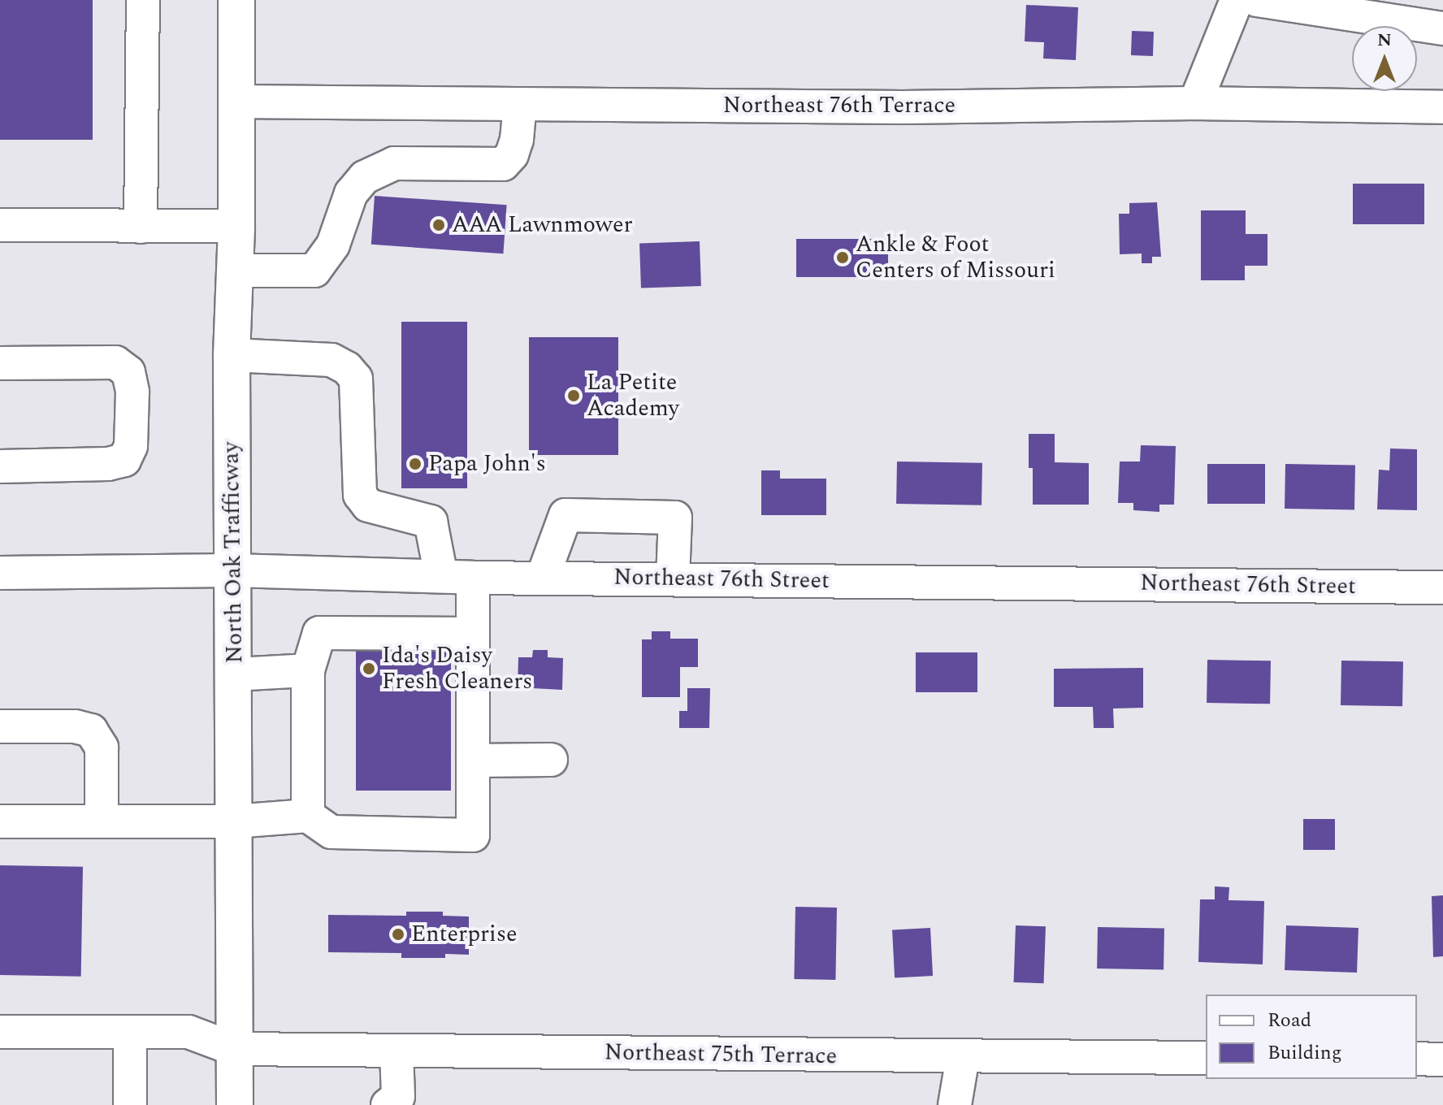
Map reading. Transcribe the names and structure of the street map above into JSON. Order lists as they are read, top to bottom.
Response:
{
  "streets": {
    "main road": ["North Oak Trafficway"],
    "street": ["Northeast 76th Terrace", "Northeast 76th Street", "Northeast 75th Terrace"]
  },
  "crossings": [
    ["Northeast 76th Terrace", "North Oak Trafficway"],
    ["North Oak Trafficway", "Northeast 76th Street"],
    ["North Oak Trafficway", "Northeast 75th Terrace"]
  ],
  "places": [
    "AAA Lawnmower",
    "Ankle & Foot Centers of Missouri",
    "La Petite Academy",
    "Papa John's",
    "Ida's Daisy Fresh Cleaners",
    "Enterprise"
  ],
  "legend": ["Road", "Building"],
  "north": "top"
}
